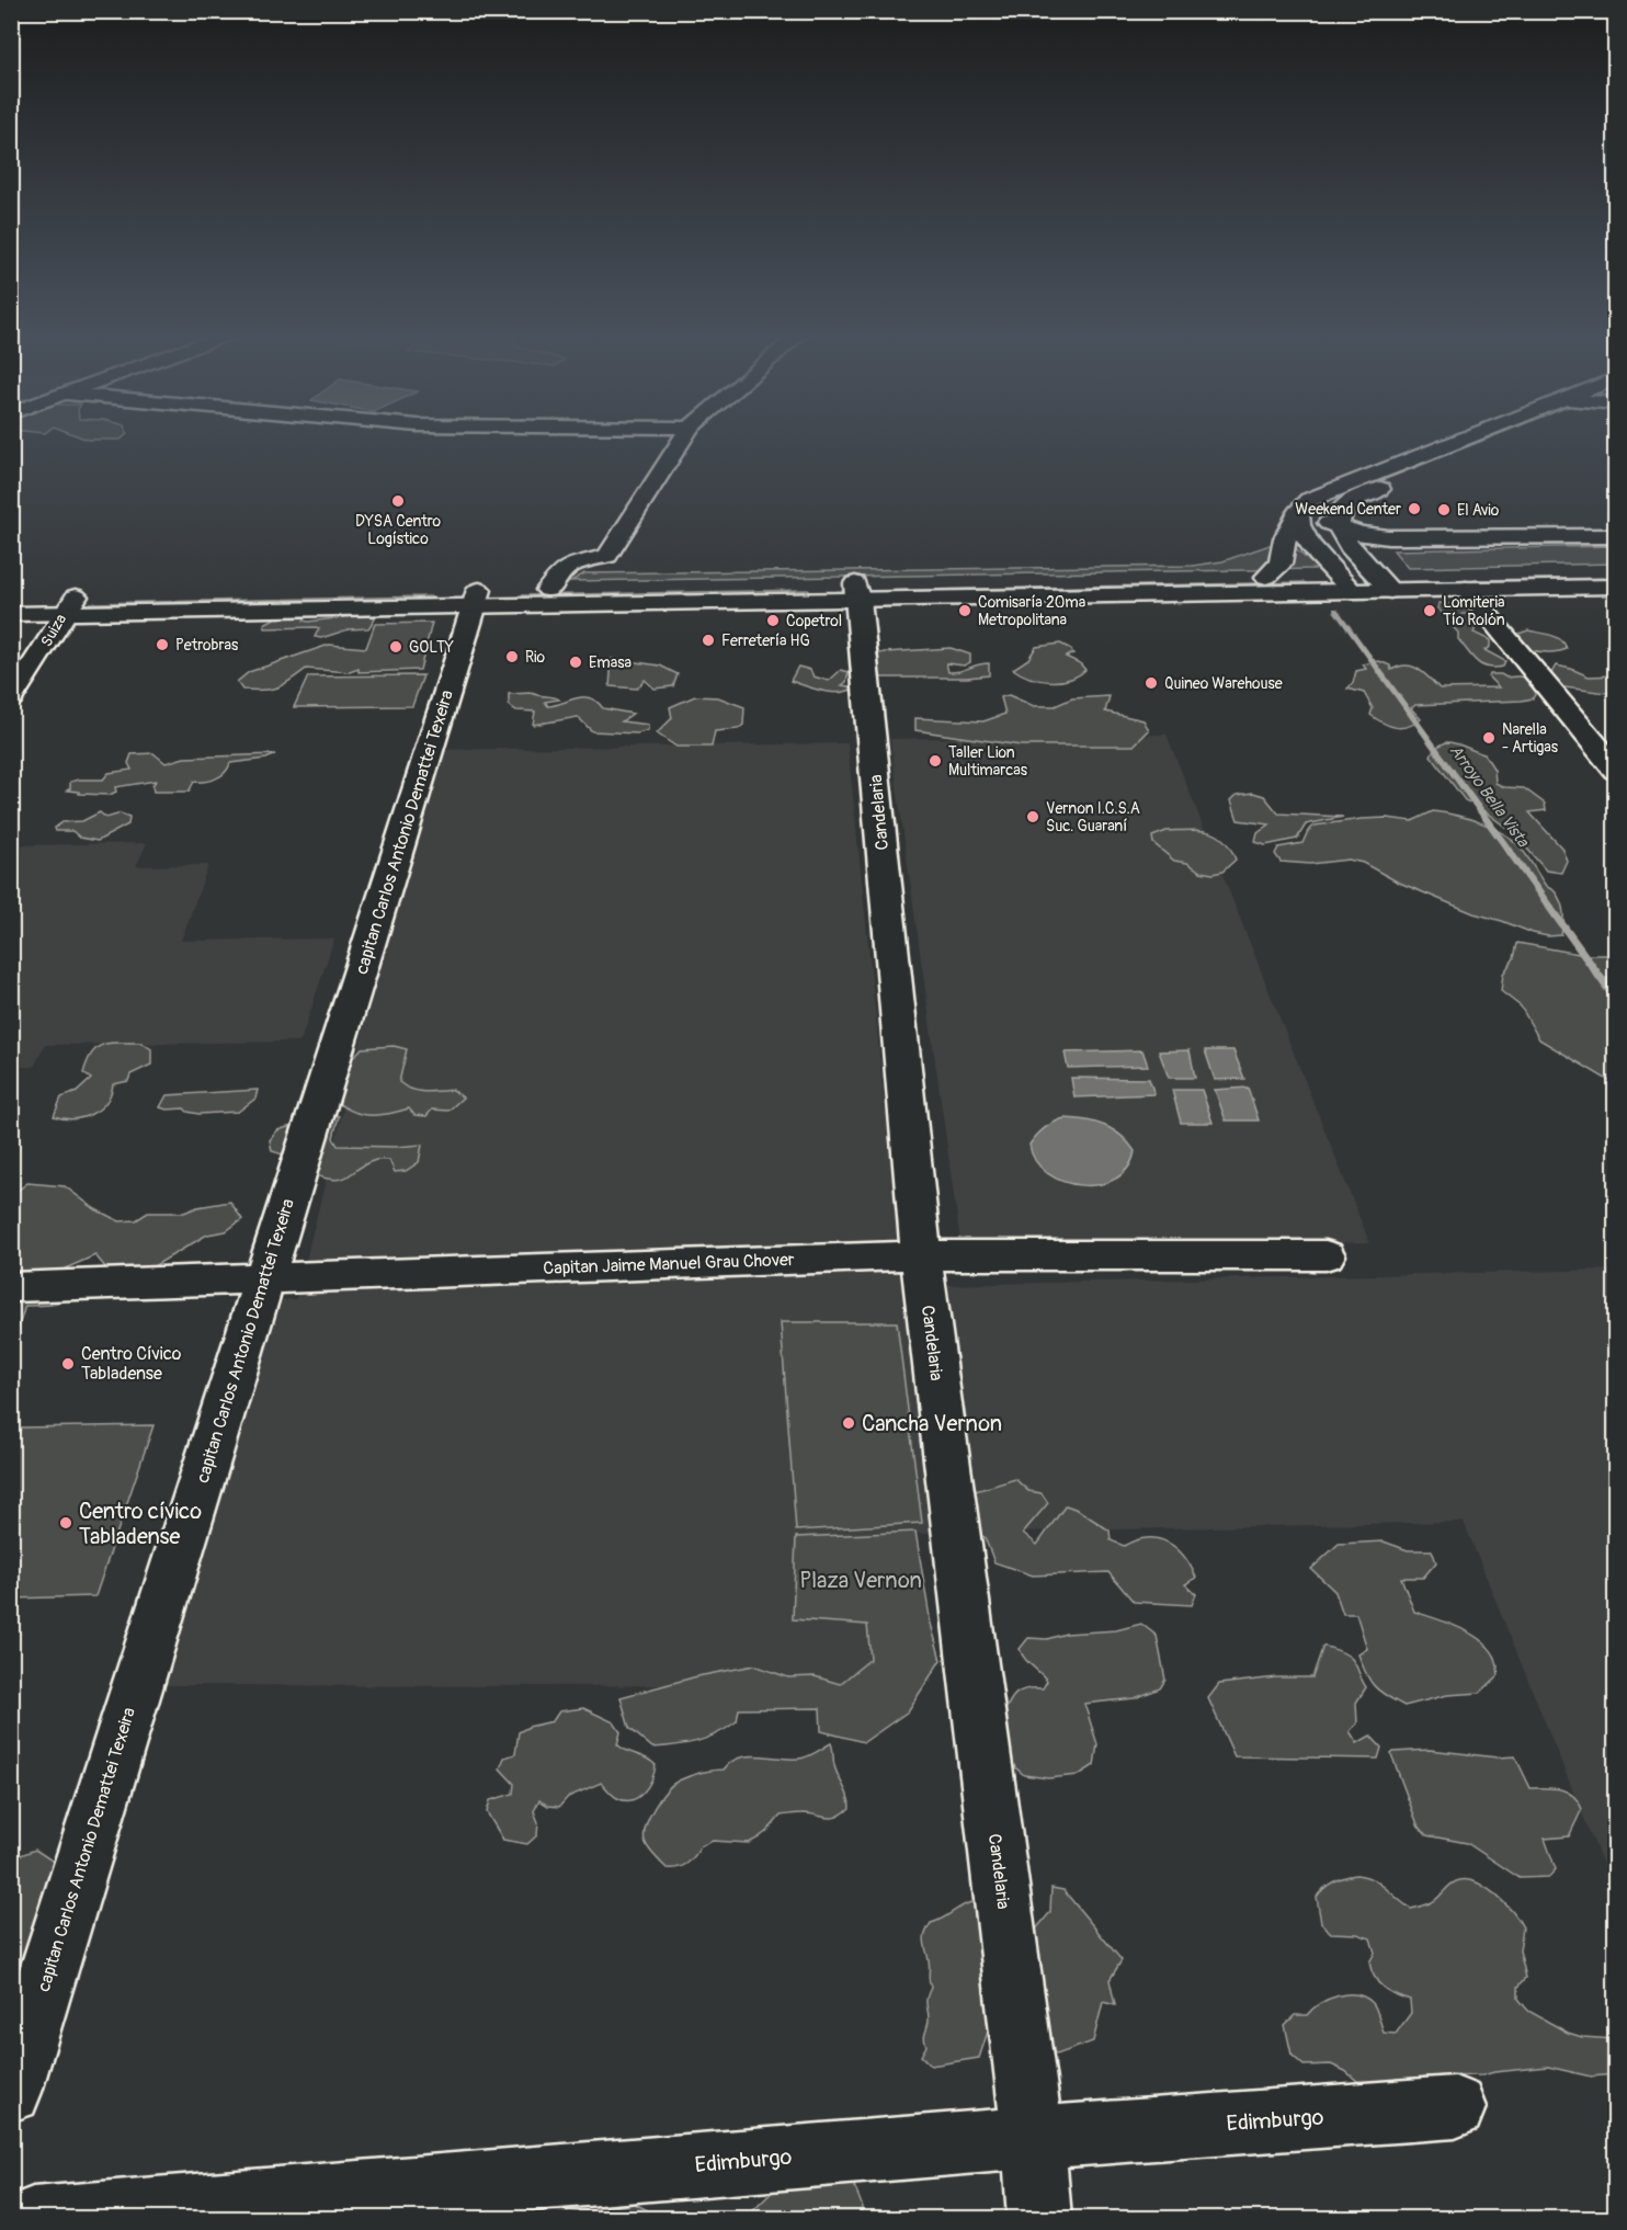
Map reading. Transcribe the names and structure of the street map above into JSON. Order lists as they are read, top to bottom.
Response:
{
  "streets": {
    "main road": [
      "Suiza",
      "Candelaria",
      "capitan Carlos Antonio Demattei Texeira",
      "Capitan Jaime Manuel Grau Chover",
      "Edimburgo"
    ]
  },
  "crossings": [
    ["Candelaria", "Capitan Jaime Manuel Grau Chover"],
    ["Candelaria", "Edimburgo"],
    ["capitan Carlos Antonio Demattei Texeira", "Capitan Jaime Manuel Grau Chover"]
  ],
  "water": ["Arroyo Bella Vista"],
  "parks": ["Plaza Vernon"],
  "places": [
    "DYSA Centro Logístico",
    "Weekend Center",
    "El Avio",
    "Comisaría 20ma Metropolitana",
    "Lomiteria Tío Rolón",
    "Copetrol",
    "Ferretería HG",
    "Petrobras",
    "GOLTY",
    "Rio",
    "Emasa",
    "Quineo Warehouse",
    "Narella - Artigas",
    "Taller Lion Multimarcas",
    "Vernon I.C.S.A Suc. Guaraní",
    "Centro Cívico Tabladense",
    "Cancha Vernon",
    "Centro cívico Tabladense"
  ]
}
